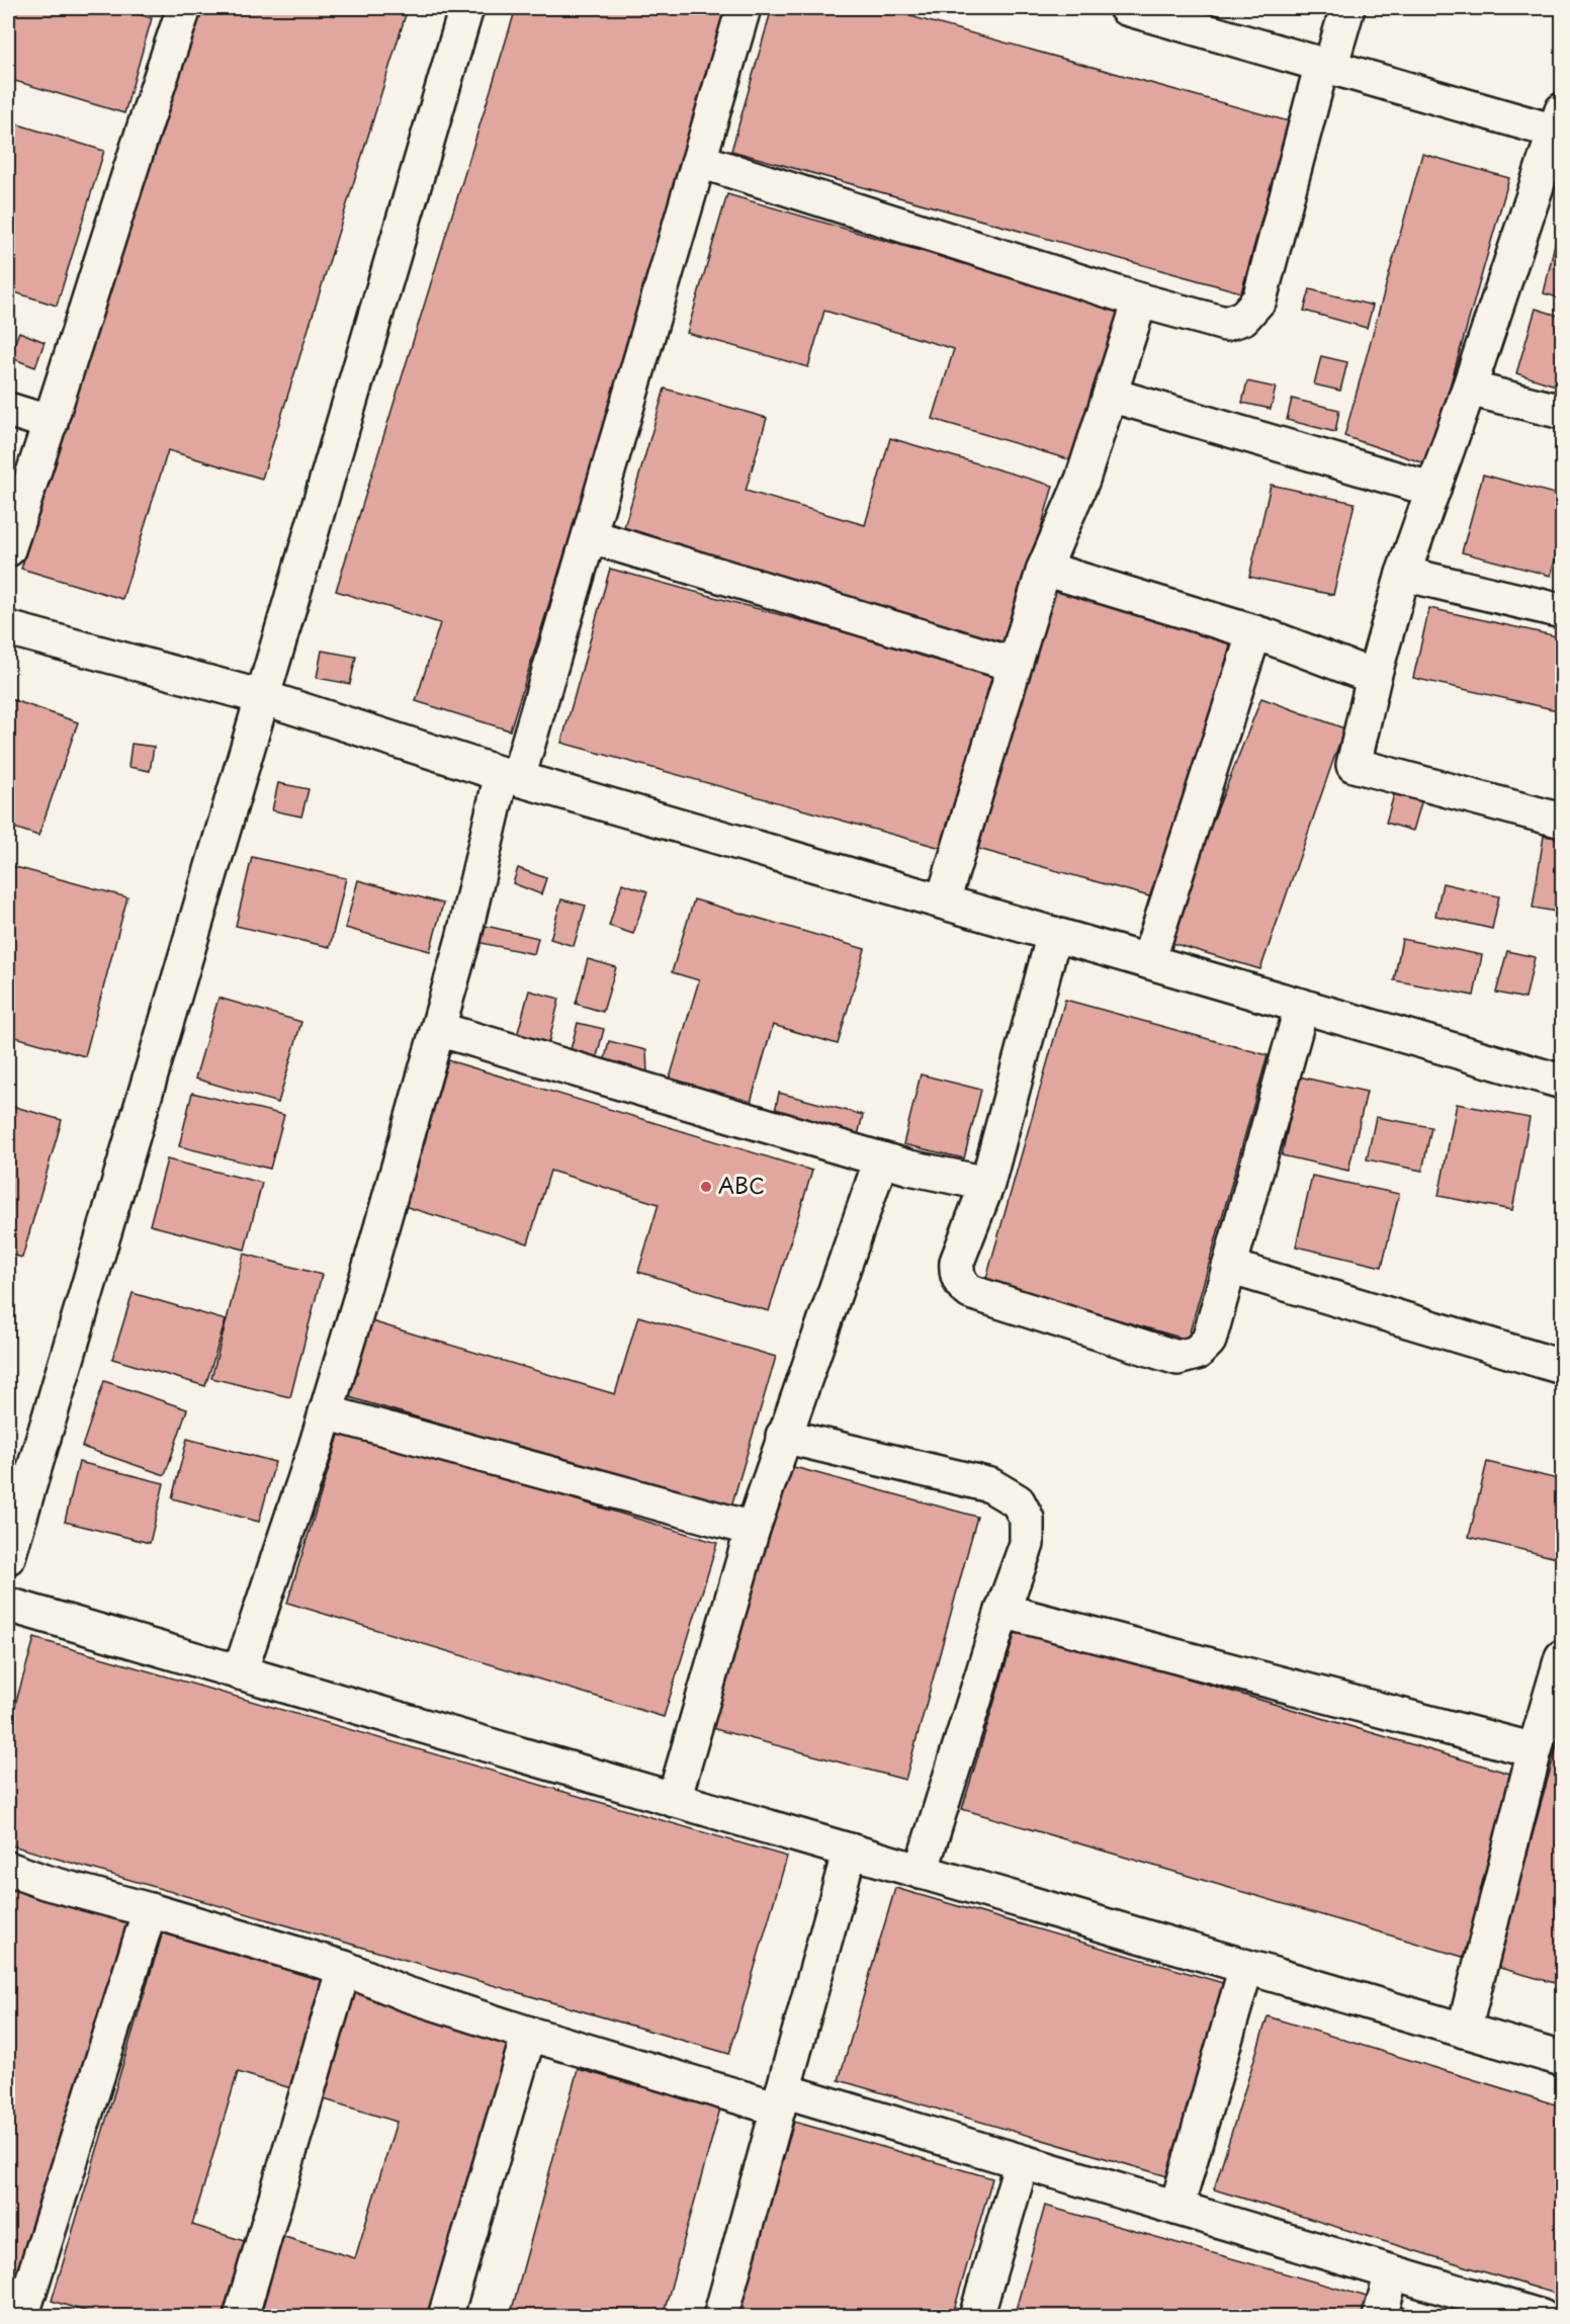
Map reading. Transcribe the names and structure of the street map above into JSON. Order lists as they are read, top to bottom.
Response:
{
  "places": ["ABC"]
}
